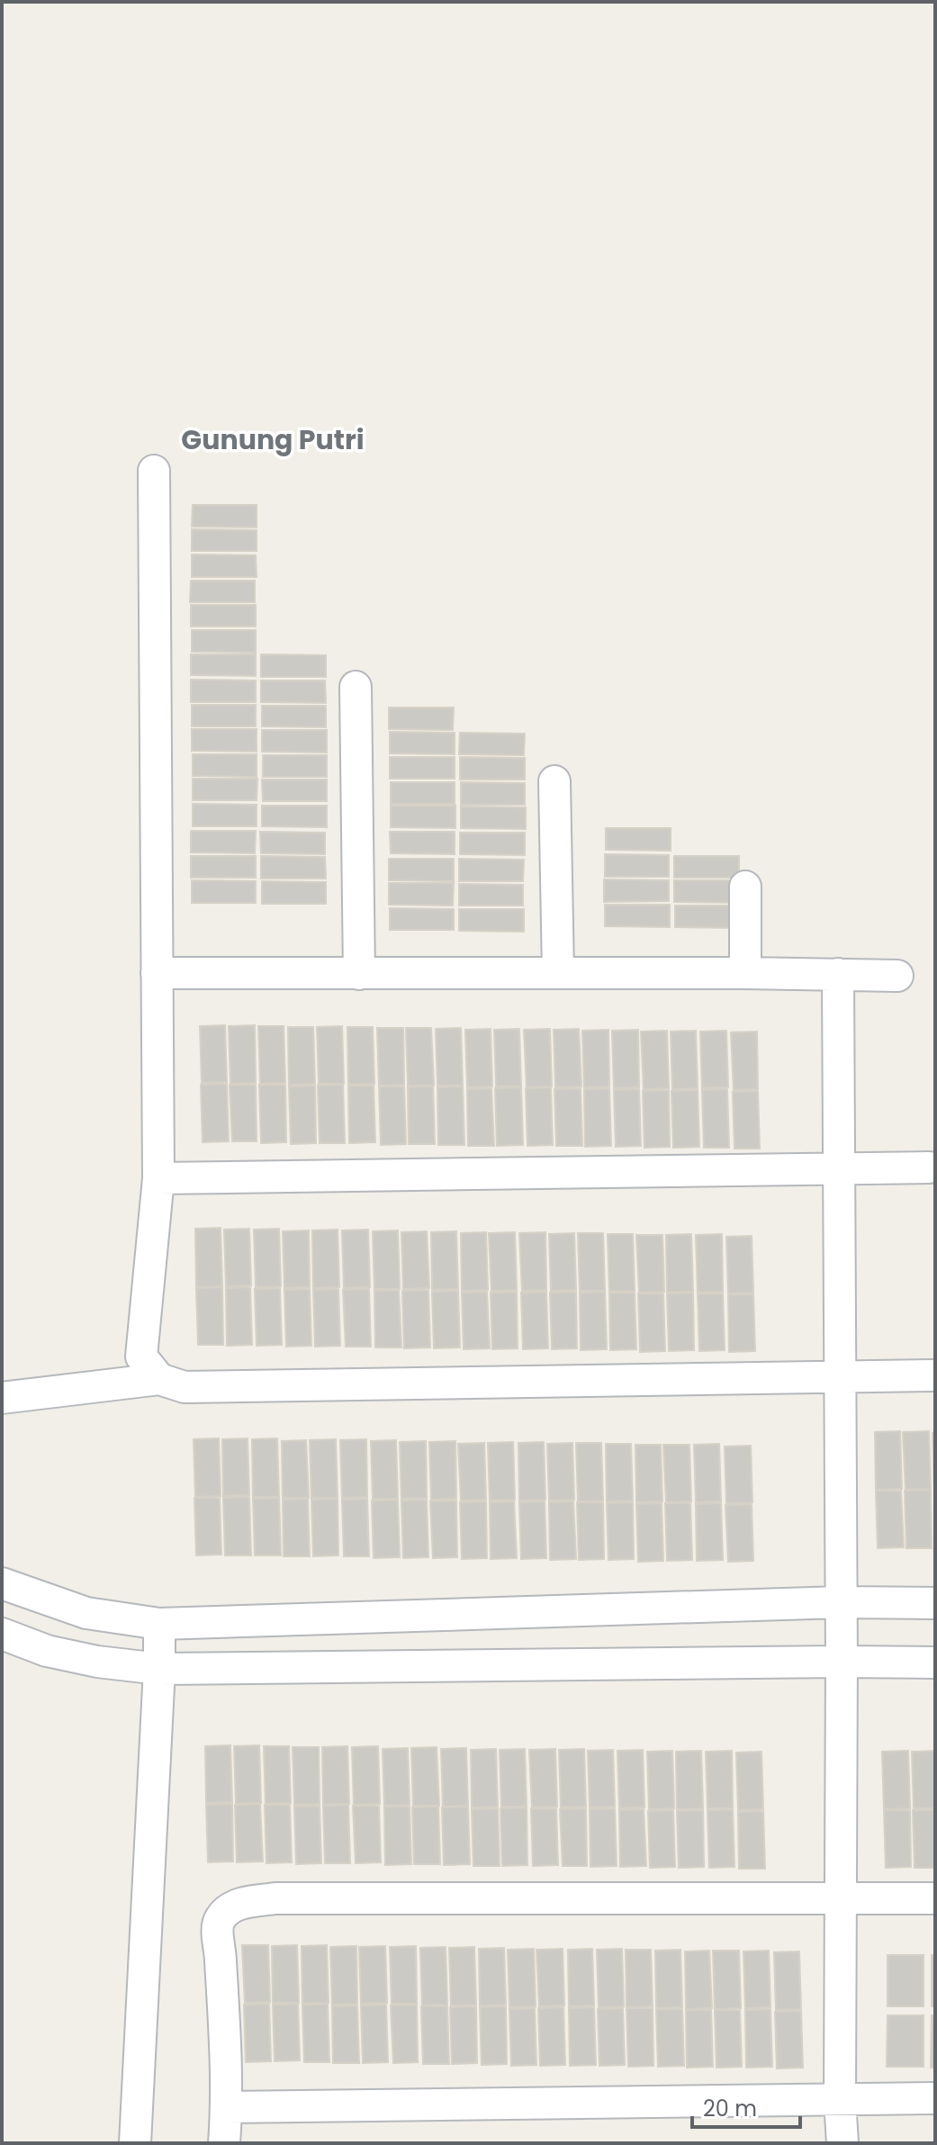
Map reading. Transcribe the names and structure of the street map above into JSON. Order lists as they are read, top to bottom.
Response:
{
  "districts": ["Gunung Putri"],
  "scale_bar": "20 m"
}
